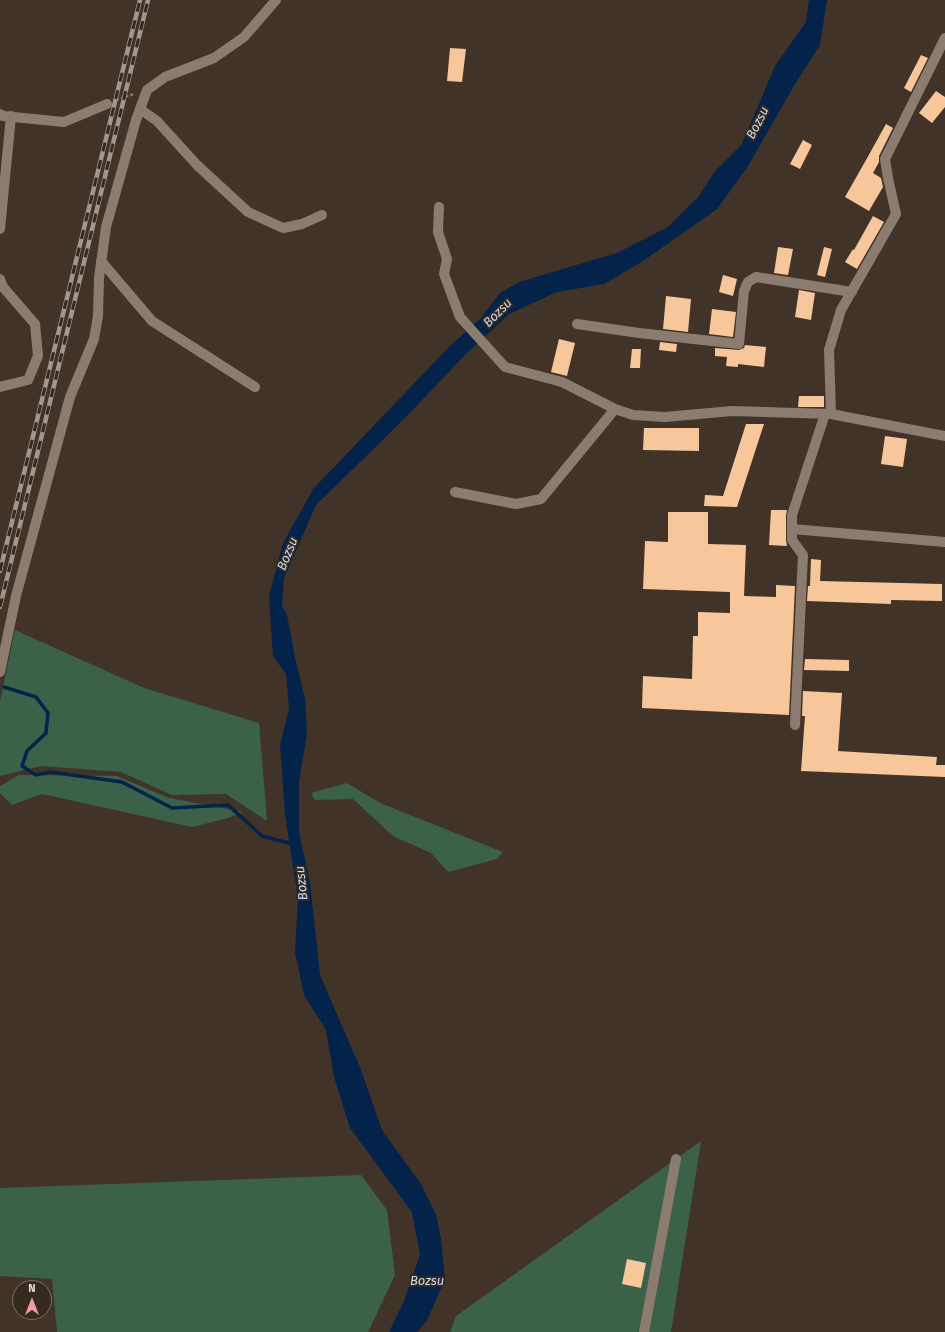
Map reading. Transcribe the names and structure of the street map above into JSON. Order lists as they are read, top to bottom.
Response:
{
  "water": ["Bozsu"],
  "north": "top"
}
